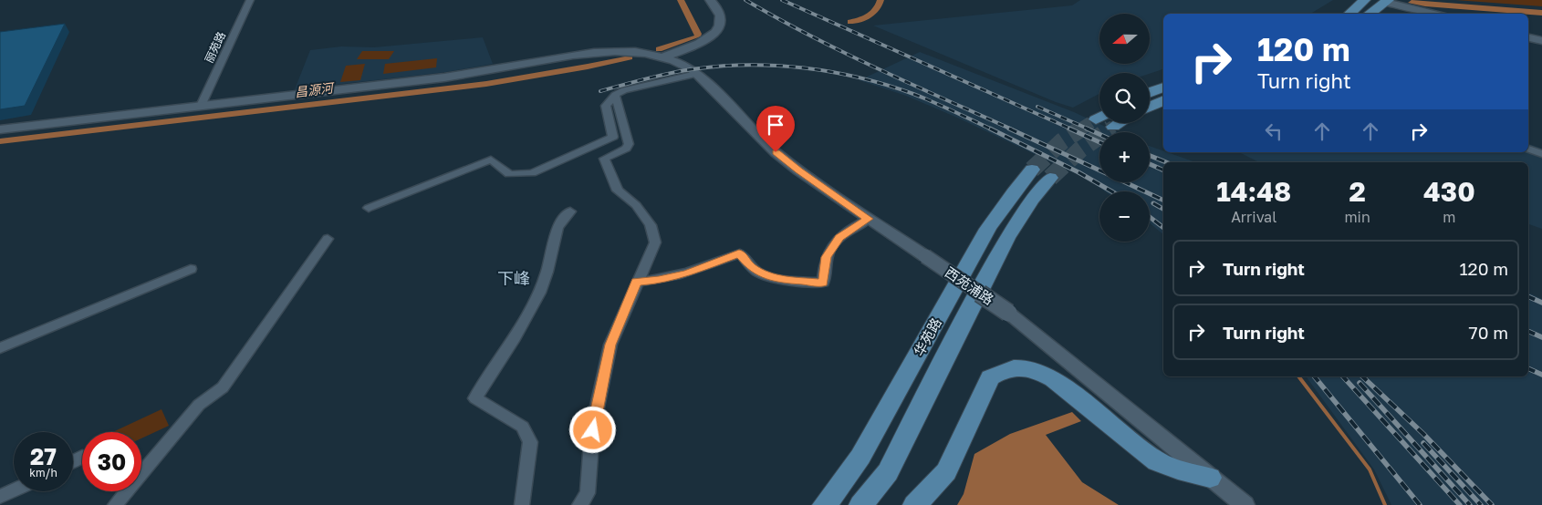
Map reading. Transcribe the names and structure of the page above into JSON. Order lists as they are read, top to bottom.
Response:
{
  "streets": {
    "main road": ["华苑路"],
    "street": ["丽苑路", "西苑浦路"]
  },
  "districts": ["下峰"],
  "water": ["昌源河"],
  "north": "left",
  "page": {
    "map_buttons": ["+", "−"],
    "turn": ["120 m", "Turn right"],
    "eta": [
      "14:48",
      "Arrival",
      "2",
      "min",
      "430",
      "m"
    ],
    "list": [
      {
        "name": "Turn right",
        "value": "120 m"
      },
      {
        "name": "Turn right",
        "value": "70 m"
      }
    ],
    "speed": "27 km/h",
    "limit": "30"
  }
}
